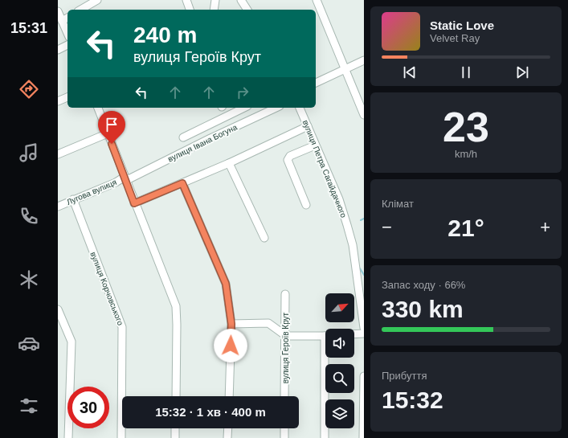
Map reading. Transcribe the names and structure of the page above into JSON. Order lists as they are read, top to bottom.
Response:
{
  "streets": {
    "street": [
      "вулиця Івана Богуна",
      "вулиця Петра Сагайдачного",
      "Лугова вулиця",
      "вулиця Корчовського",
      "вулиця Героїв Крут"
    ]
  },
  "crossings": [
    ["вулиця Івана Богуна", "Лугова вулиця"],
    ["Лугова вулиця", "вулиця Корчовського"]
  ],
  "north": "top right",
  "page": {
    "tabs": "15:31",
    "turn": ["240 m", "вулиця Героїв Крут"],
    "song": ["Static Love", "Velvet Ray"],
    "tile": [
      ["23", "km/h"],
      "Клімат",
      ["Запас ходу · 66%", "330 km"],
      ["Прибуття", "15:32"]
    ],
    "heat": ["−", "21°", "+"],
    "limit": "30",
    "trip": "15:32 · 1 хв · 400 m"
  }
}
